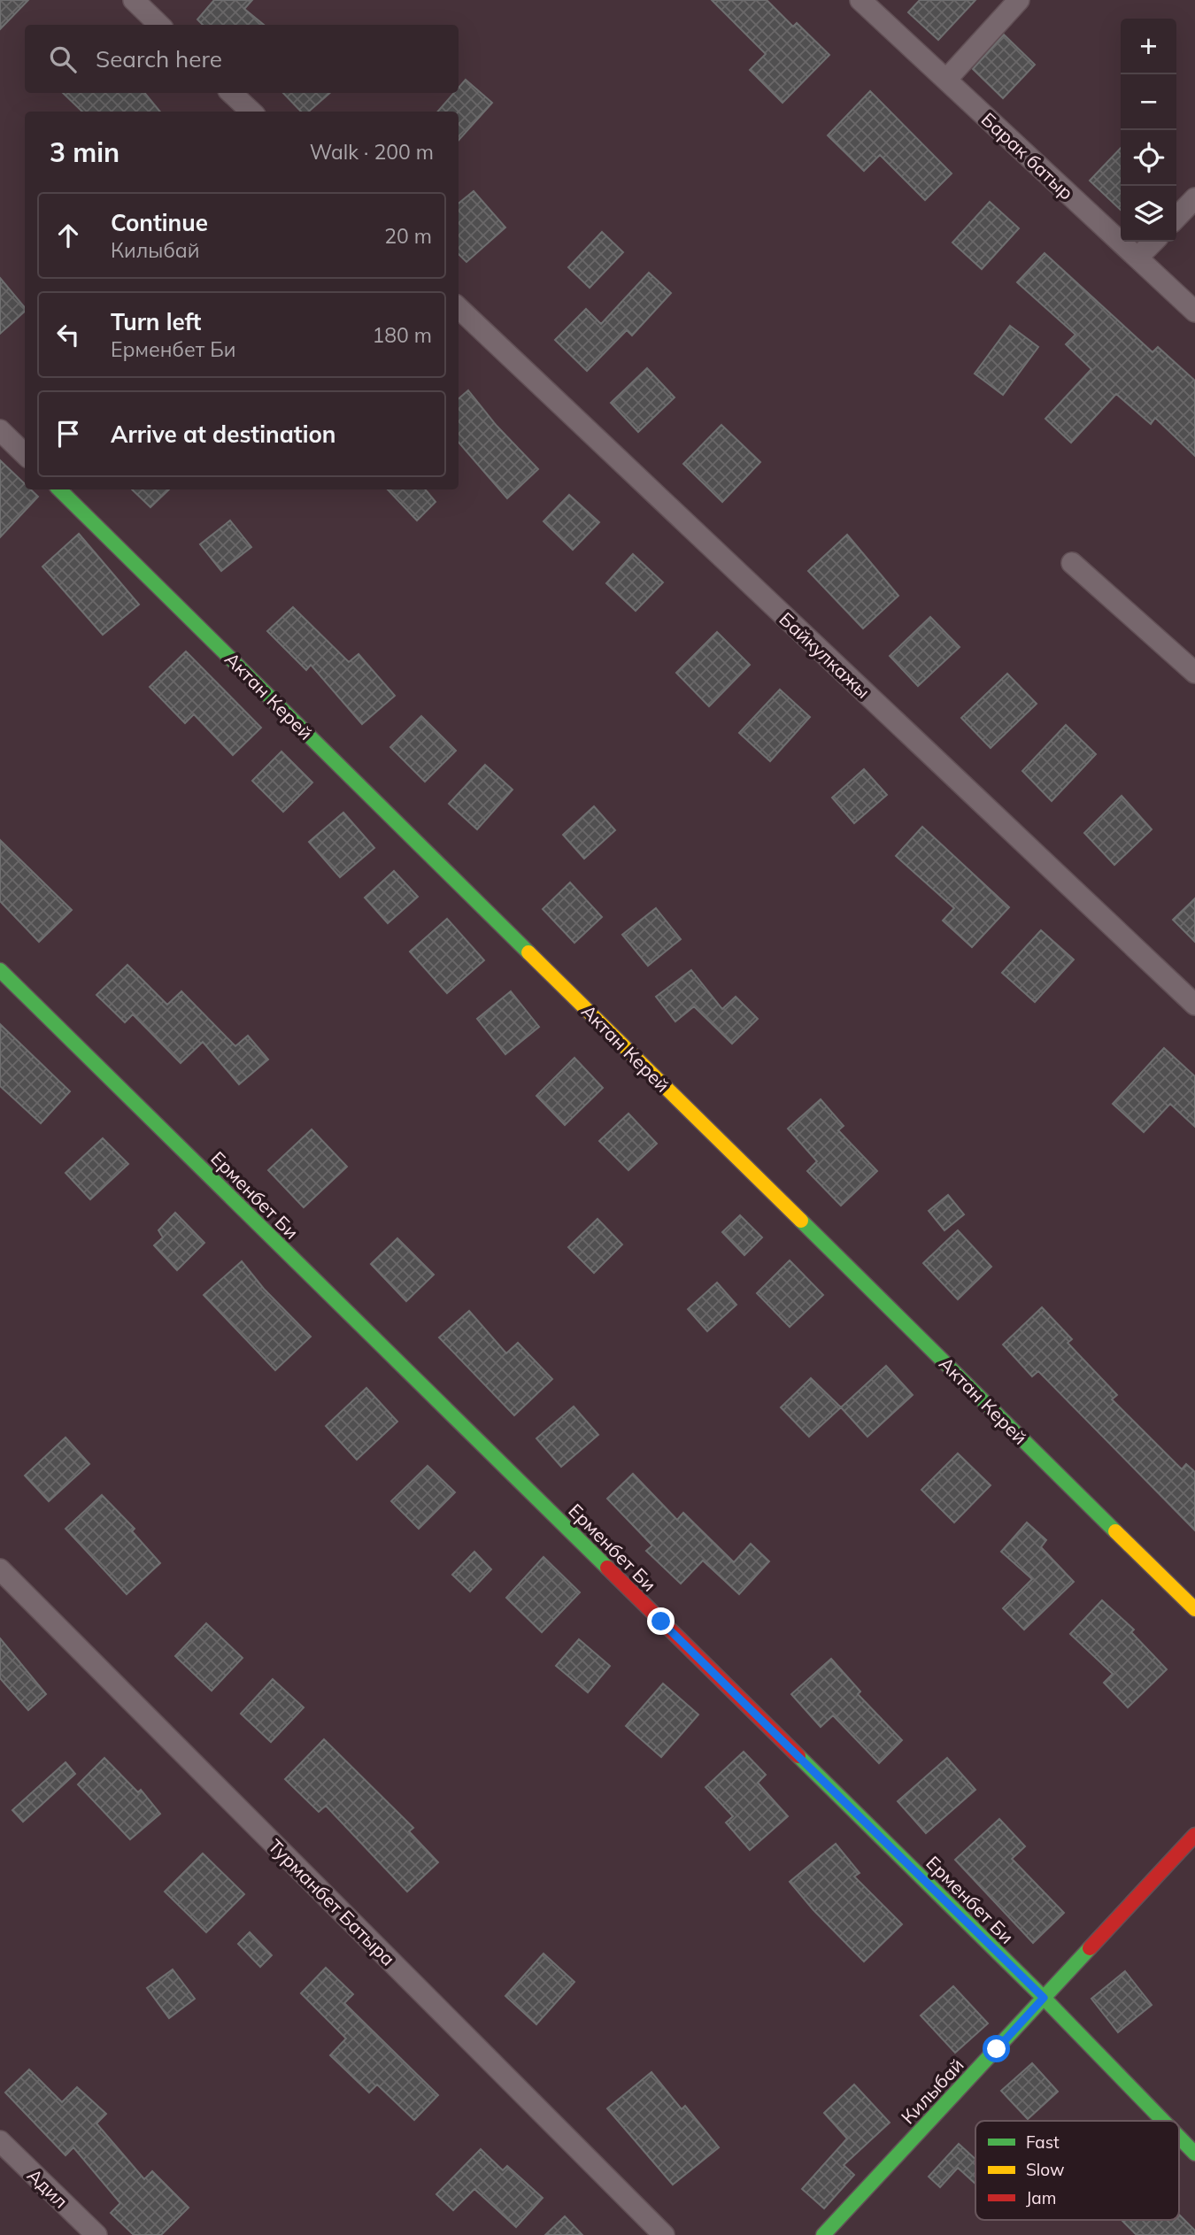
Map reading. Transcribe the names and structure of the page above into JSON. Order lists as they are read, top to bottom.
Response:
{
  "streets": {
    "street": [
      "Барак батыр",
      "Байкулкажы",
      "Актан Керей",
      "Ерменбет Би",
      "Турманбет Батыра",
      "Килыбай",
      "Адил"
    ]
  },
  "crossings": [
    ["Ерменбет Би", "Килыбай"]
  ],
  "legend": ["Fast", "Slow", "Jam"],
  "page": {
    "map_buttons": ["+", "−"],
    "search": "Search here",
    "heading": ["3 min", "Walk · 200 m"],
    "list": [
      ["Continue", "Килыбай", "20 m"],
      ["Turn left", "Ерменбет Би", "180 m"],
      "Arrive at destination"
    ]
  }
}
